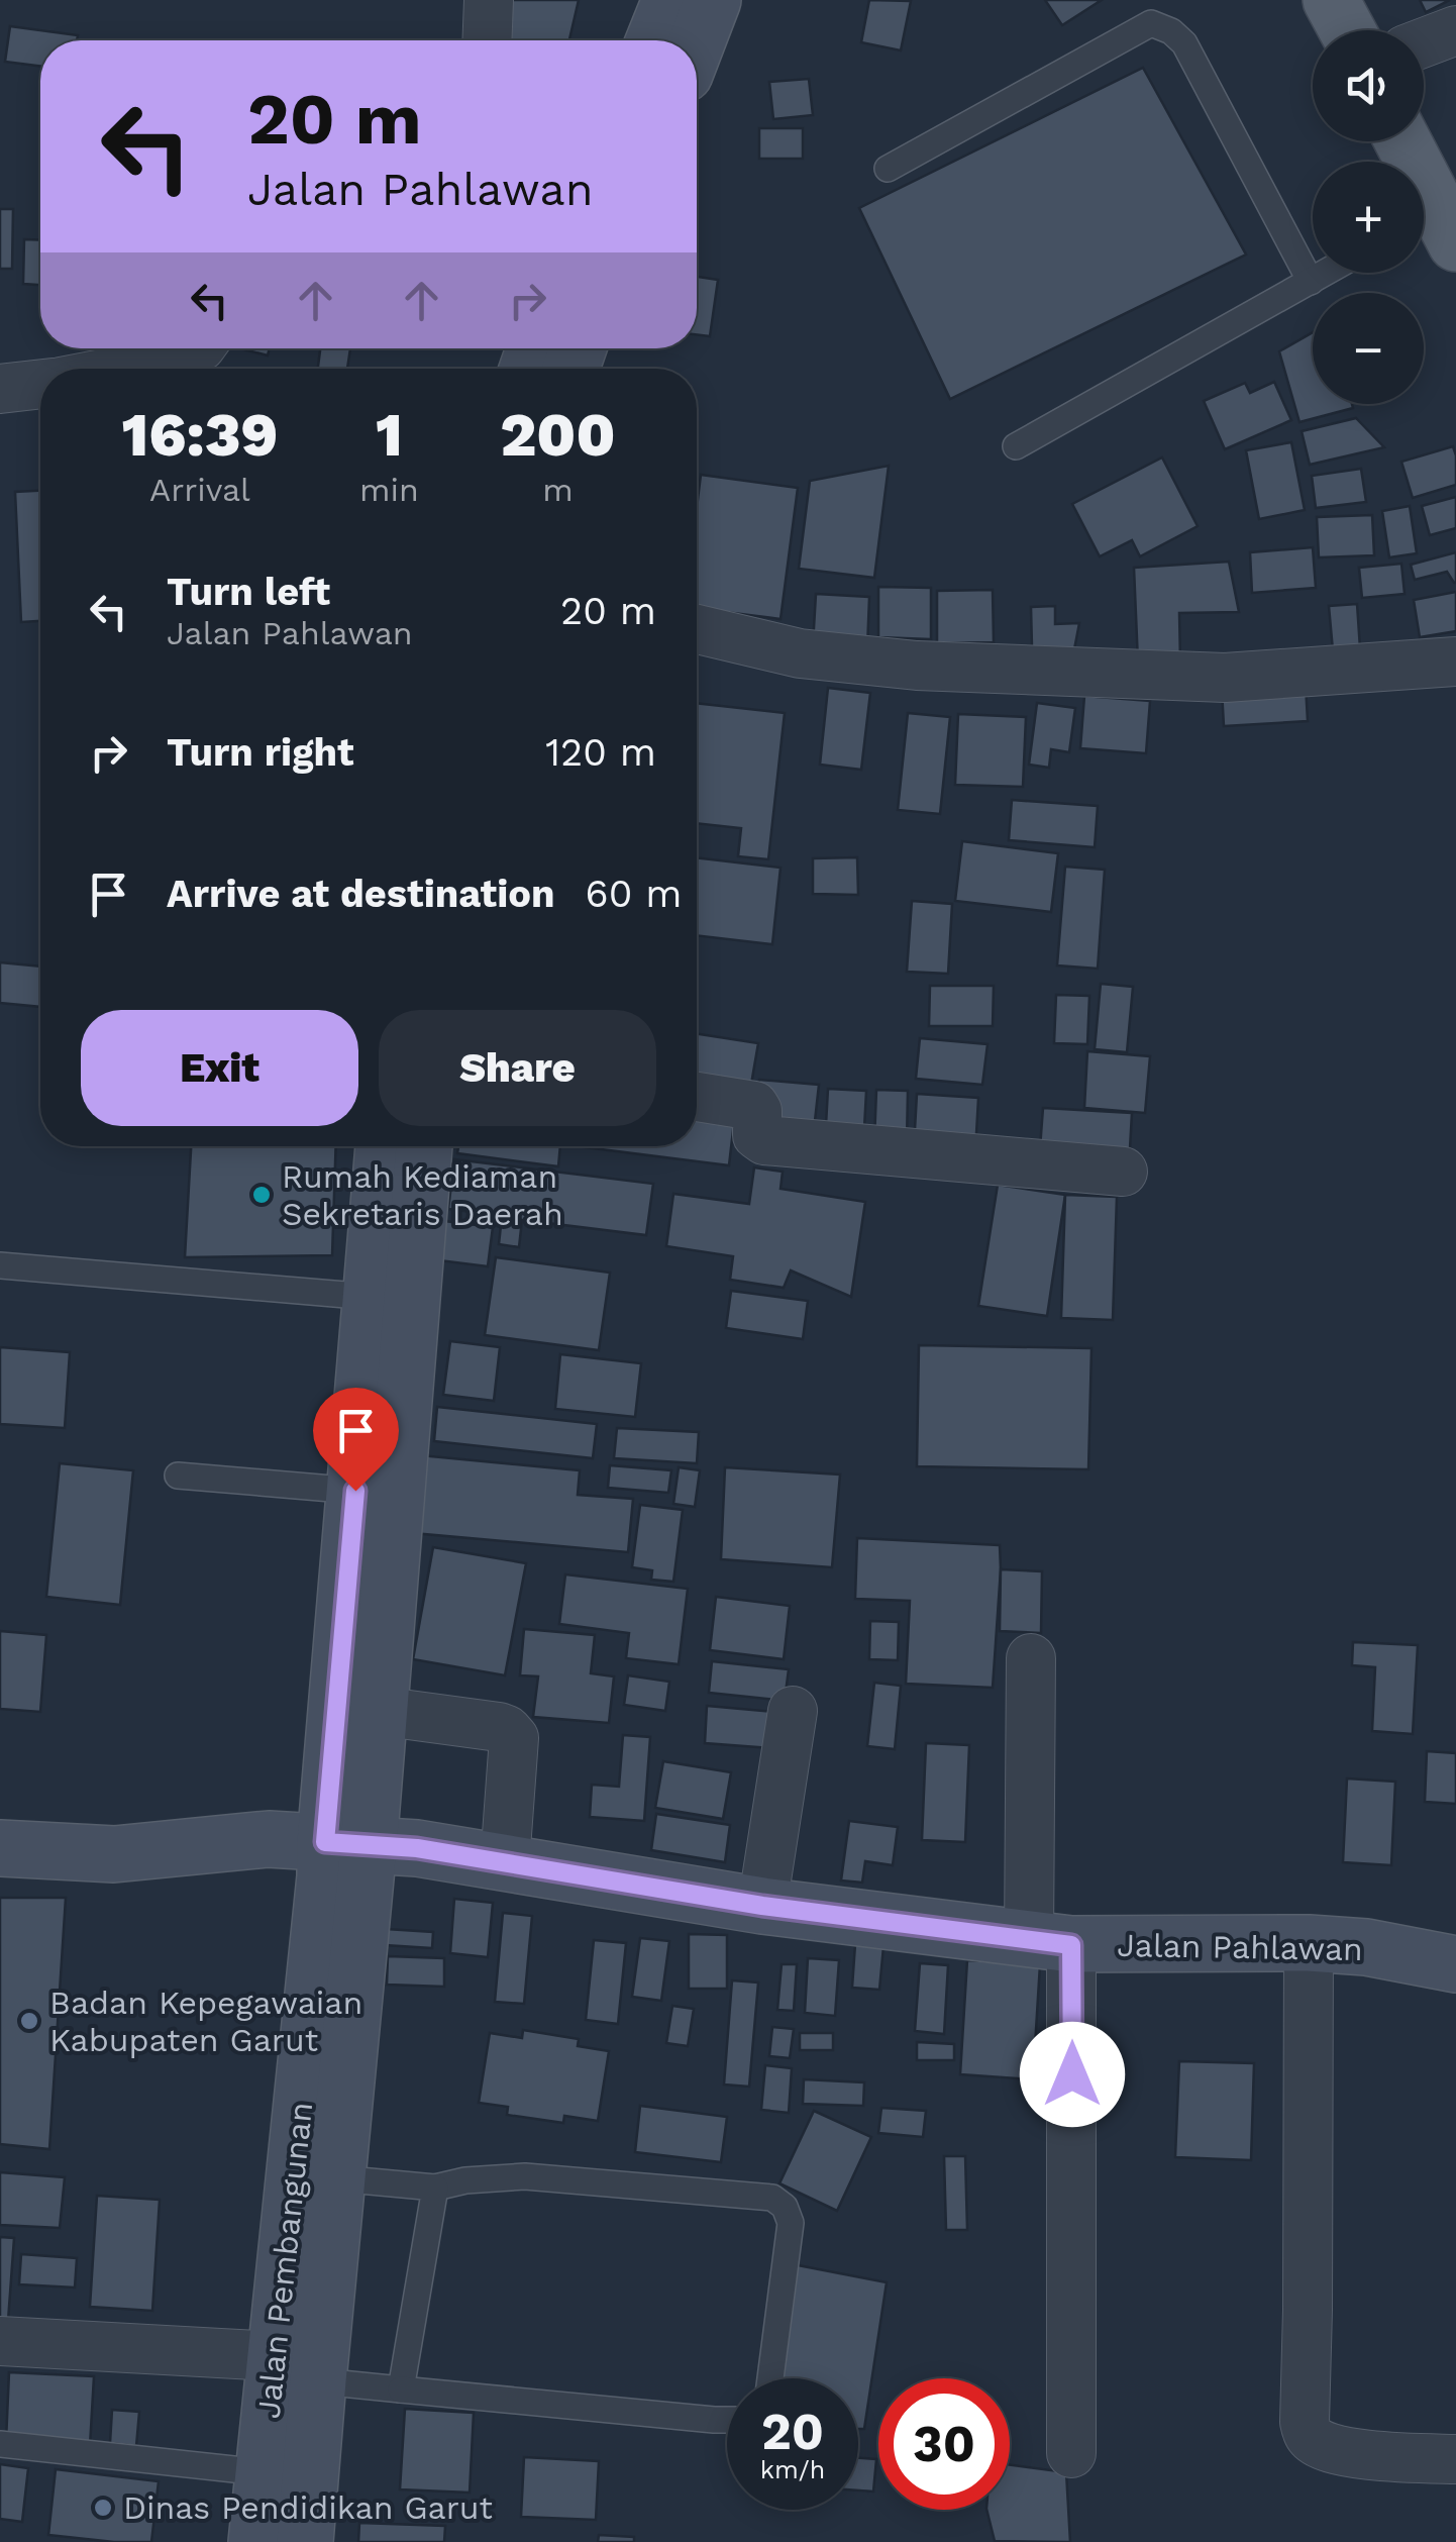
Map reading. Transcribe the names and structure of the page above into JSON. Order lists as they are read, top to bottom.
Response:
{
  "streets": {
    "main road": ["Jalan Pahlawan", "Jalan Pembangunan"]
  },
  "crossings": [
    ["Jalan Pahlawan", "Jalan Pembangunan"]
  ],
  "places": ["Rumah Kediaman Sekretaris Daerah", "Badan Kepegawaian Kabupaten Garut", "Dinas Pendidikan Garut"],
  "page": {
    "map_buttons": ["+", "−"],
    "turn": ["20 m", "Jalan Pahlawan"],
    "eta": [
      "16:39",
      "Arrival",
      "1",
      "min",
      "200",
      "m"
    ],
    "list": [
      {
        "name": "Turn left",
        "note": "Jalan Pahlawan",
        "value": "20 m"
      },
      {
        "name": "Turn right",
        "value": "120 m"
      },
      {
        "name": "Arrive at destination",
        "value": "60 m"
      }
    ],
    "buttons": ["Exit", "Share"],
    "speed": "20 km/h",
    "limit": "30"
  }
}
